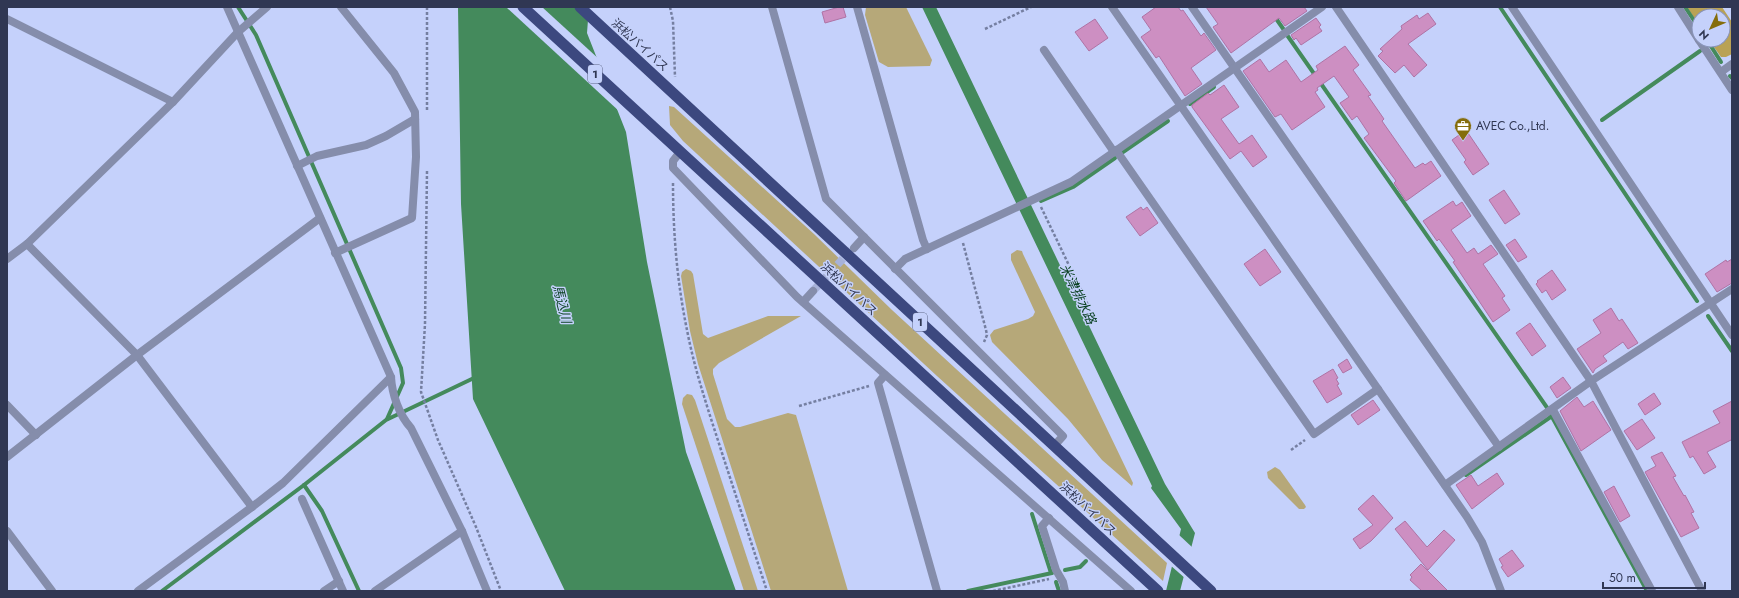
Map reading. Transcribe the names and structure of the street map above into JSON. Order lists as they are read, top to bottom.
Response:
{
  "streets": {
    "highway": ["浜松バイパス", "1"]
  },
  "water": ["米津排水路", "馬込川"],
  "places": {
    "office": ["AVEC Co.,Ltd."]
  },
  "scale_bar": "50 m",
  "north": "bottom left"
}
